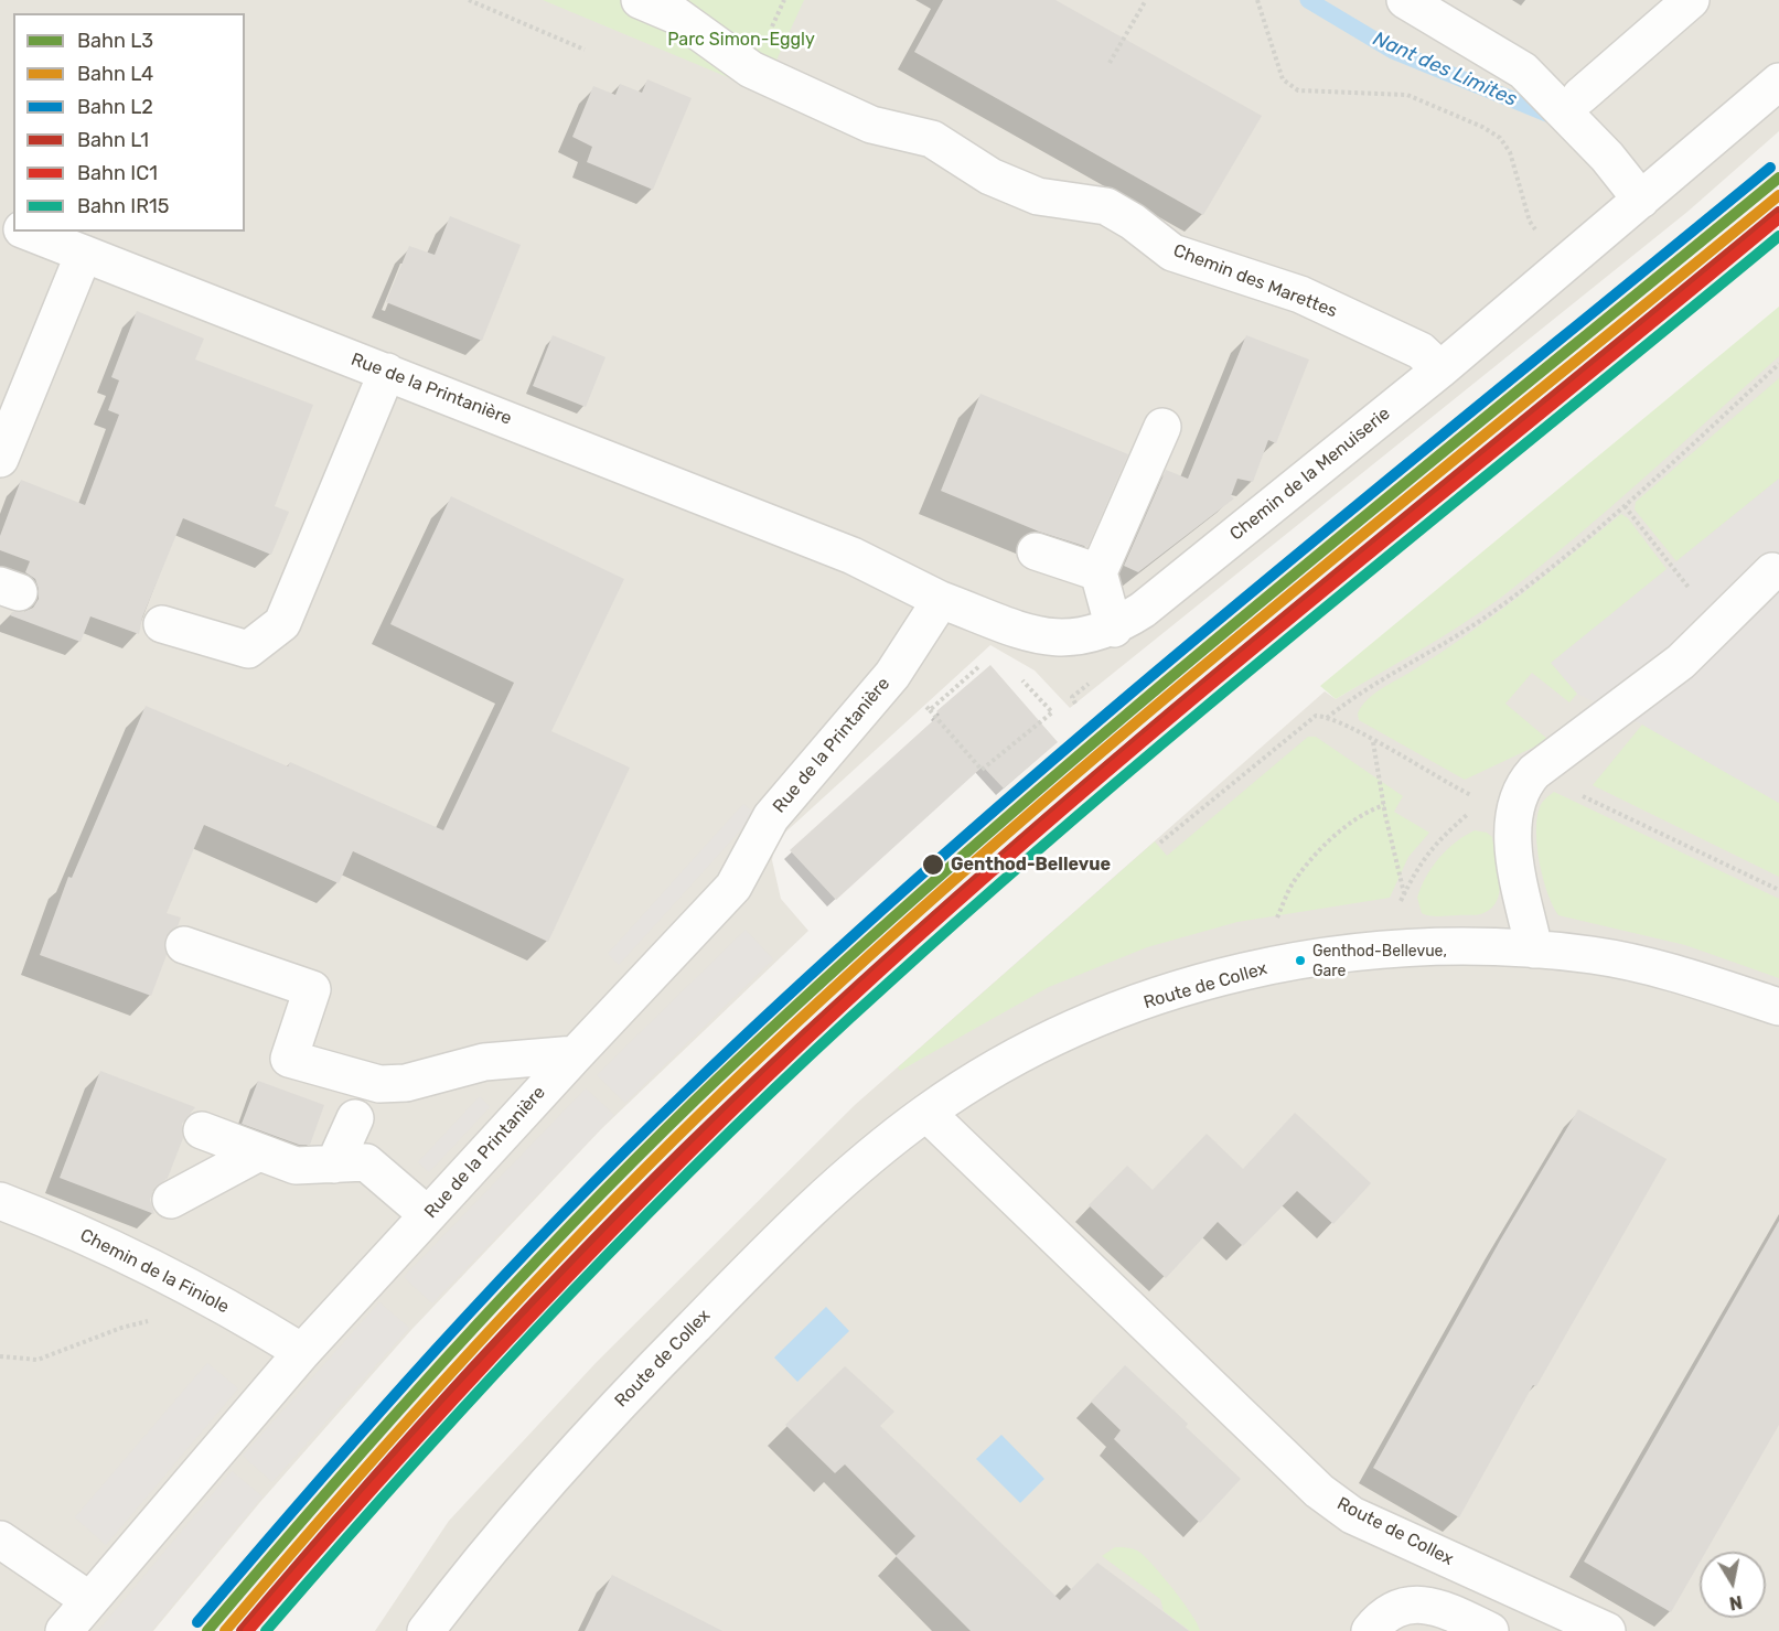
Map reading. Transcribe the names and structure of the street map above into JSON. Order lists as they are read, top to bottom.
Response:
{
  "streets": {
    "street": [
      "Chemin des Marettes",
      "Rue de la Printanière",
      "Chemin de la Menuiserie",
      "Route de Collex",
      "Chemin de la Finiole"
    ]
  },
  "crossings": [
    ["Chemin des Marettes", "Chemin de la Menuiserie"],
    ["Rue de la Printanière", "Chemin de la Menuiserie"],
    ["Rue de la Printanière", "Chemin de la Finiole"]
  ],
  "water": ["Nant des Limites"],
  "parks": ["Parc Simon-Eggly"],
  "places": ["Genthod-Bellevue", "Genthod-Bellevue, Gare"],
  "lines": [
    "rail line L2",
    "rail line L3",
    "rail line L4",
    "rail line L1",
    "rail line IC1",
    "rail line IR15"
  ],
  "legend": [
    "Bahn L3",
    "Bahn L4",
    "Bahn L2",
    "Bahn L1",
    "Bahn IC1",
    "Bahn IR15"
  ],
  "north": "bottom"
}
